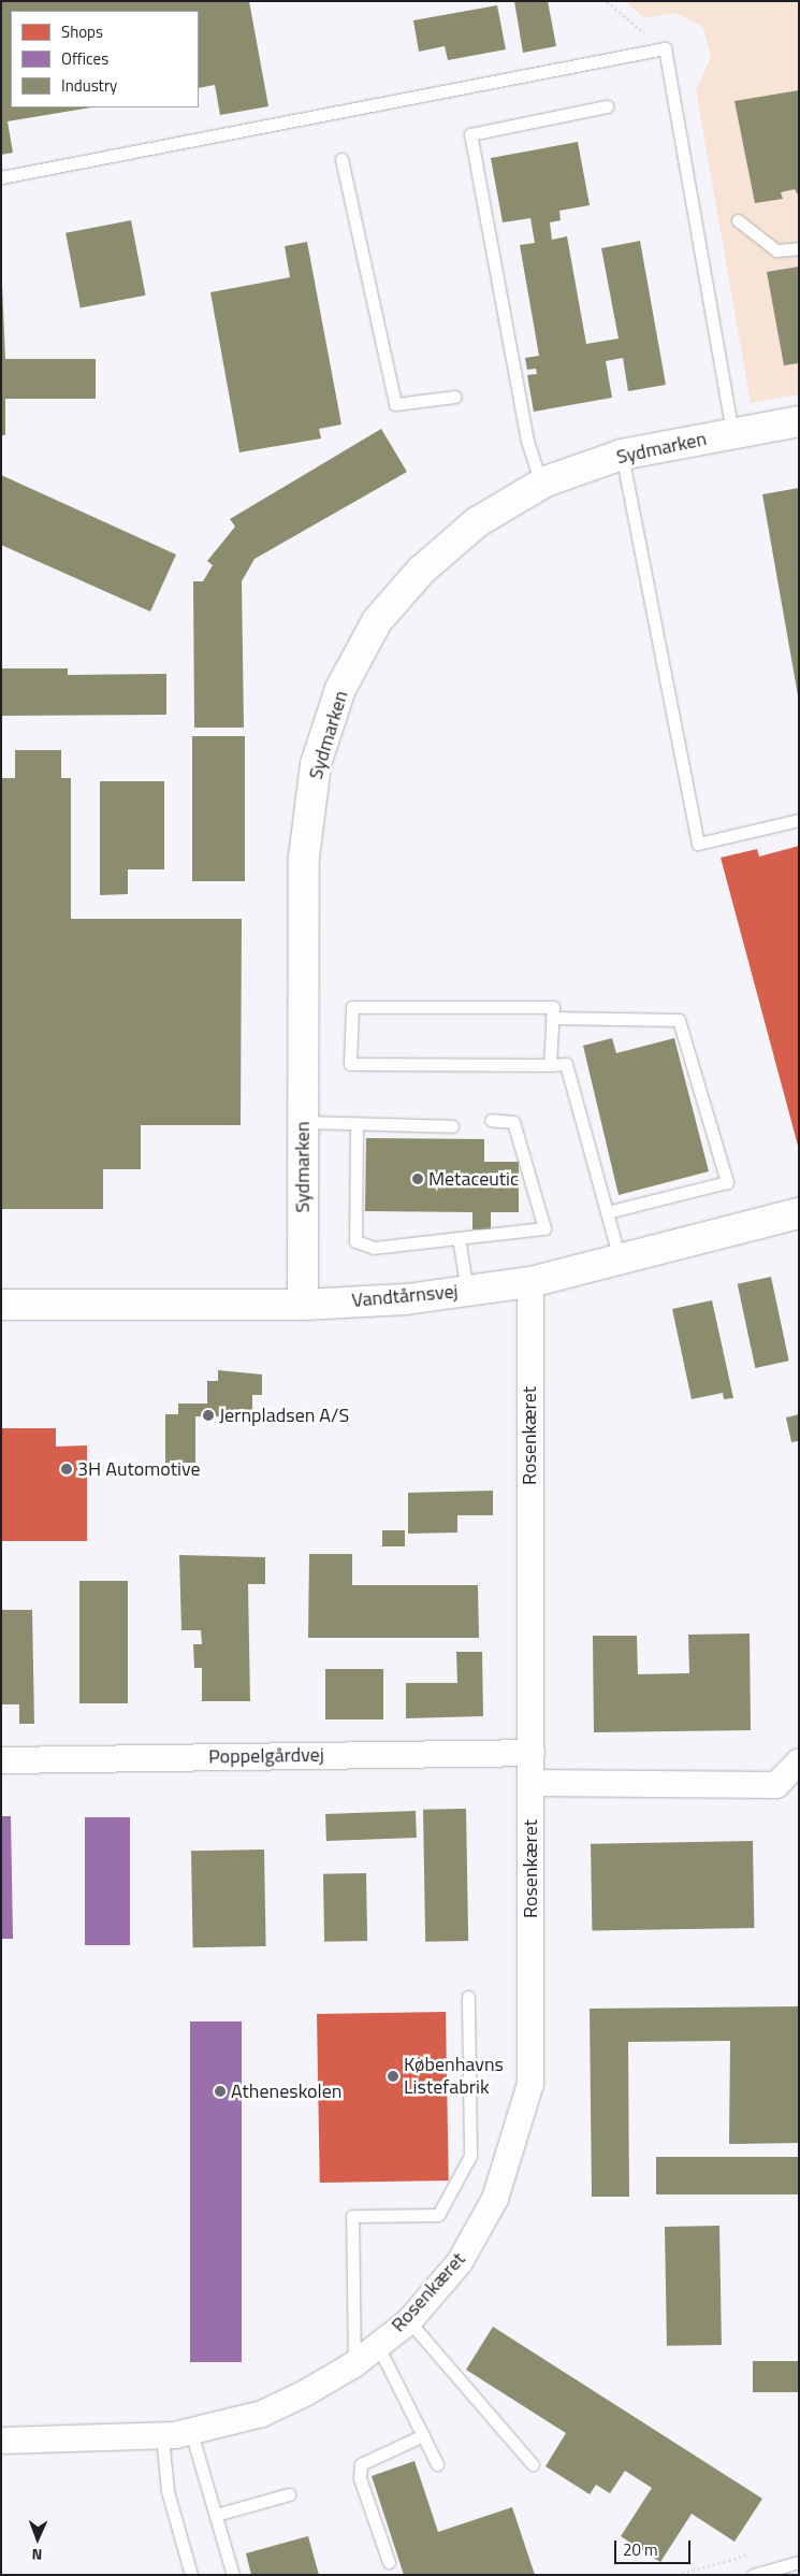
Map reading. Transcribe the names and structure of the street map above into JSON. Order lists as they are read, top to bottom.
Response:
{
  "streets": {
    "street": [
      "Sydmarken",
      "Vandtårnsvej",
      "Rosenkæret",
      "Poppelgårdvej"
    ]
  },
  "crossings": [
    ["Sydmarken", "Vandtårnsvej"],
    ["Vandtårnsvej", "Rosenkæret"],
    ["Rosenkæret", "Poppelgårdvej"]
  ],
  "places": [
    "Metaceutic",
    "Jernpladsen A/S",
    "3H Automotive",
    "Københavns Listefabrik",
    "Atheneskolen"
  ],
  "legend": ["Shops", "Offices", "Industry"],
  "scale_bar": "20 m",
  "north": "bottom"
}
